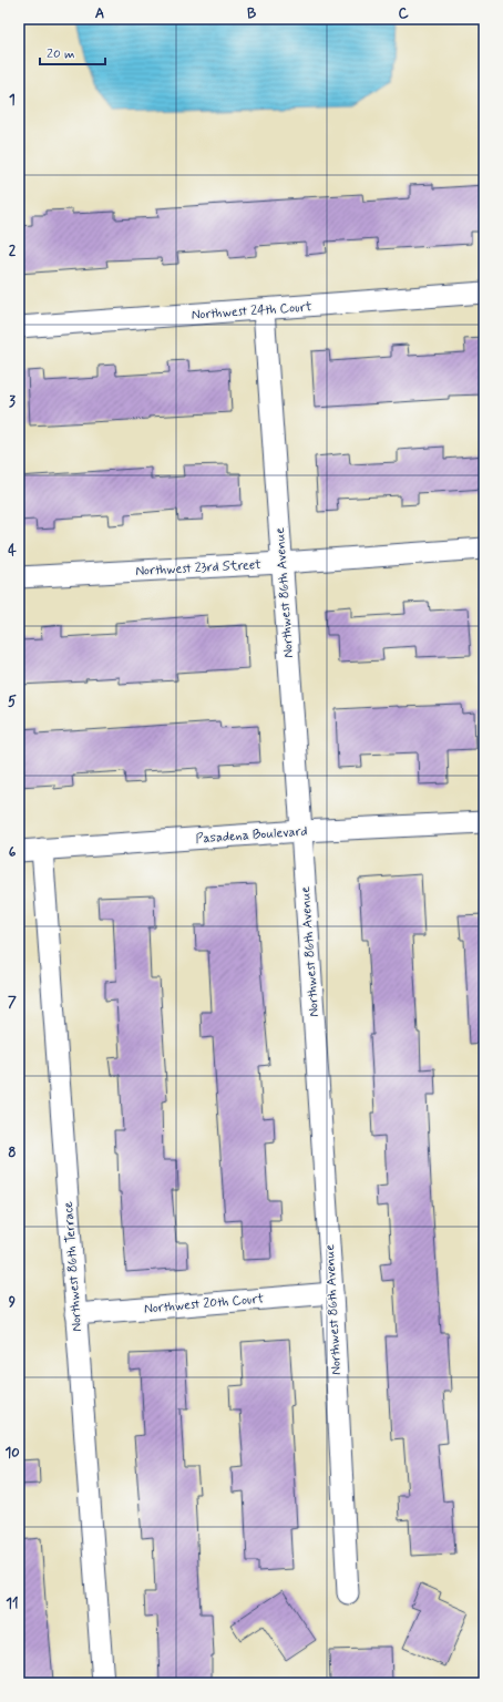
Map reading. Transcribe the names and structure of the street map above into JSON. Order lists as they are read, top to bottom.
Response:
{
  "streets": {
    "street": [
      "Northwest 24th Court",
      "Northwest 23rd Street",
      "Northwest 86th Avenue",
      "Pasadena Boulevard",
      "Northwest 86th Terrace",
      "Northwest 20th Court"
    ]
  },
  "crossings": [
    ["Northwest 24th Court", "Northwest 86th Avenue"],
    ["Northwest 23rd Street", "Northwest 86th Avenue"],
    ["Northwest 86th Avenue", "Pasadena Boulevard"],
    ["Northwest 86th Avenue", "Northwest 20th Court"],
    ["Pasadena Boulevard", "Northwest 86th Terrace"],
    ["Northwest 86th Terrace", "Northwest 20th Court"]
  ],
  "scale_bar": "20 m",
  "grid": {
    "columns": ["A", "B", "C"],
    "rows": [
      "1",
      "2",
      "3",
      "4",
      "5",
      "6",
      "7",
      "8",
      "9",
      "10",
      "11"
    ]
  }
}
